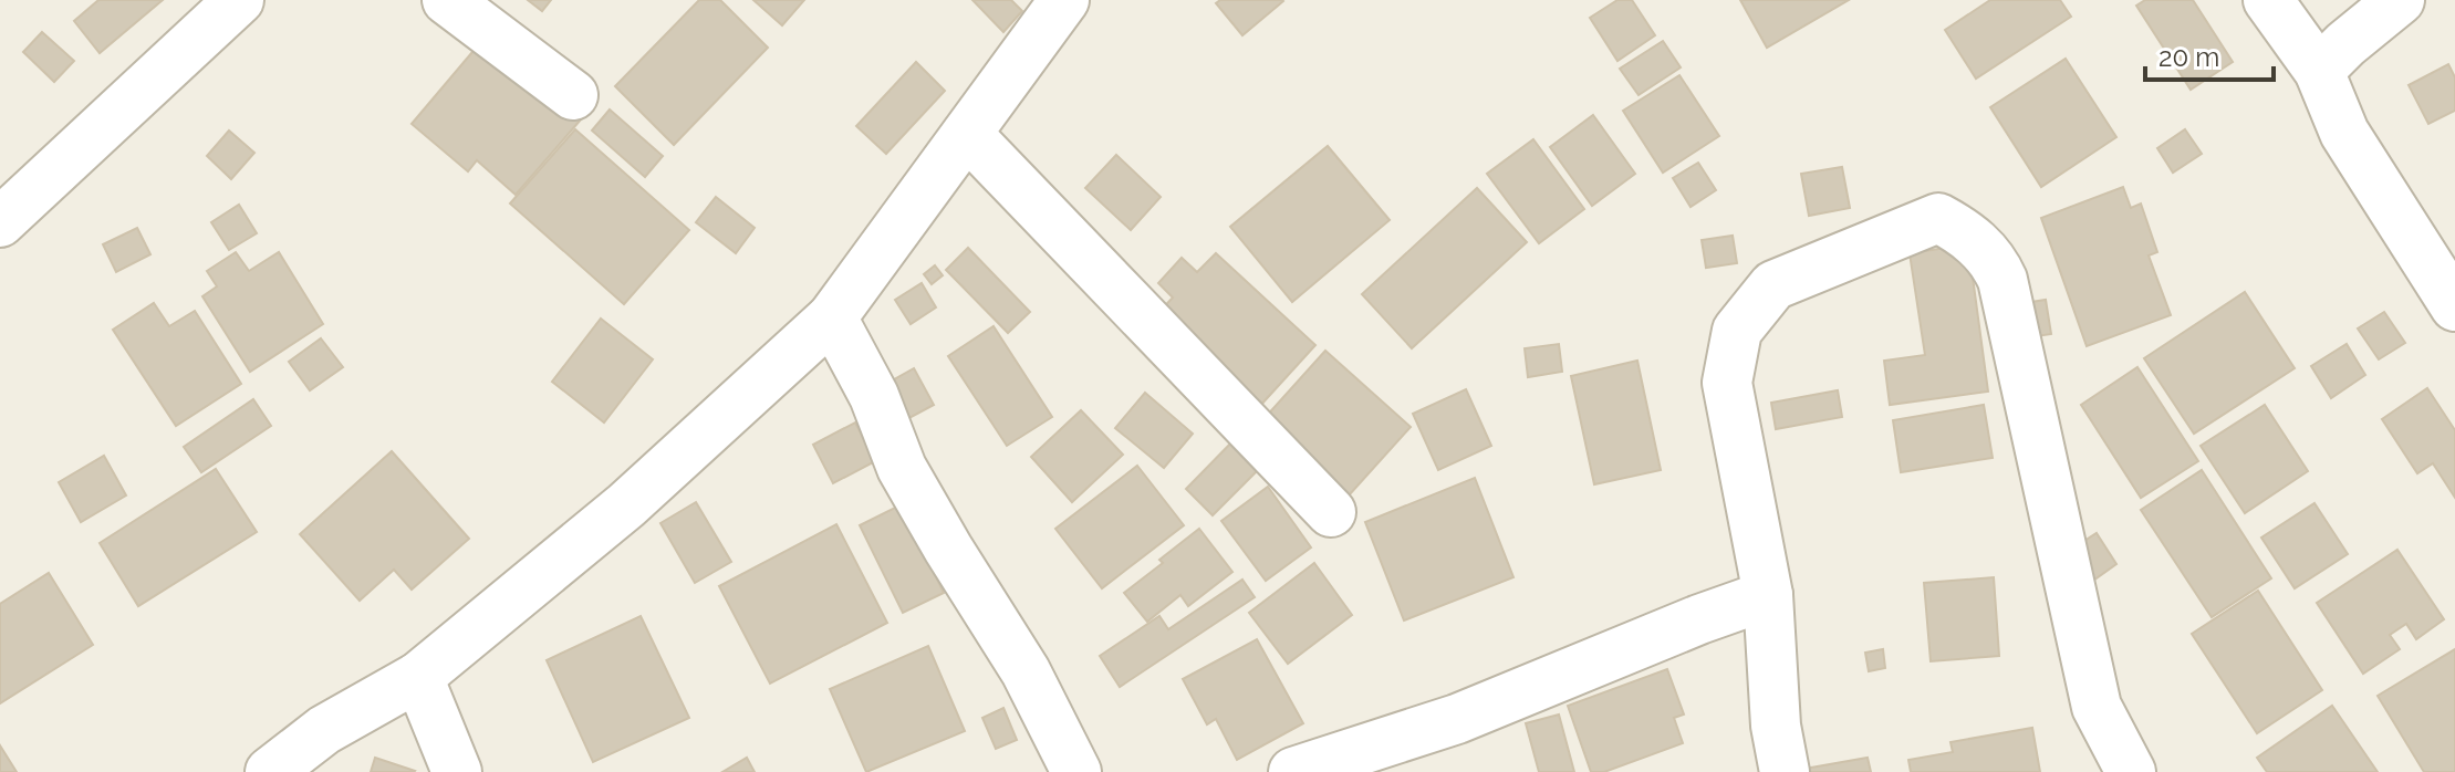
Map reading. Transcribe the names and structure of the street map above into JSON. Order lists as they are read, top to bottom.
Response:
{
  "scale_bar": "20 m"
}
